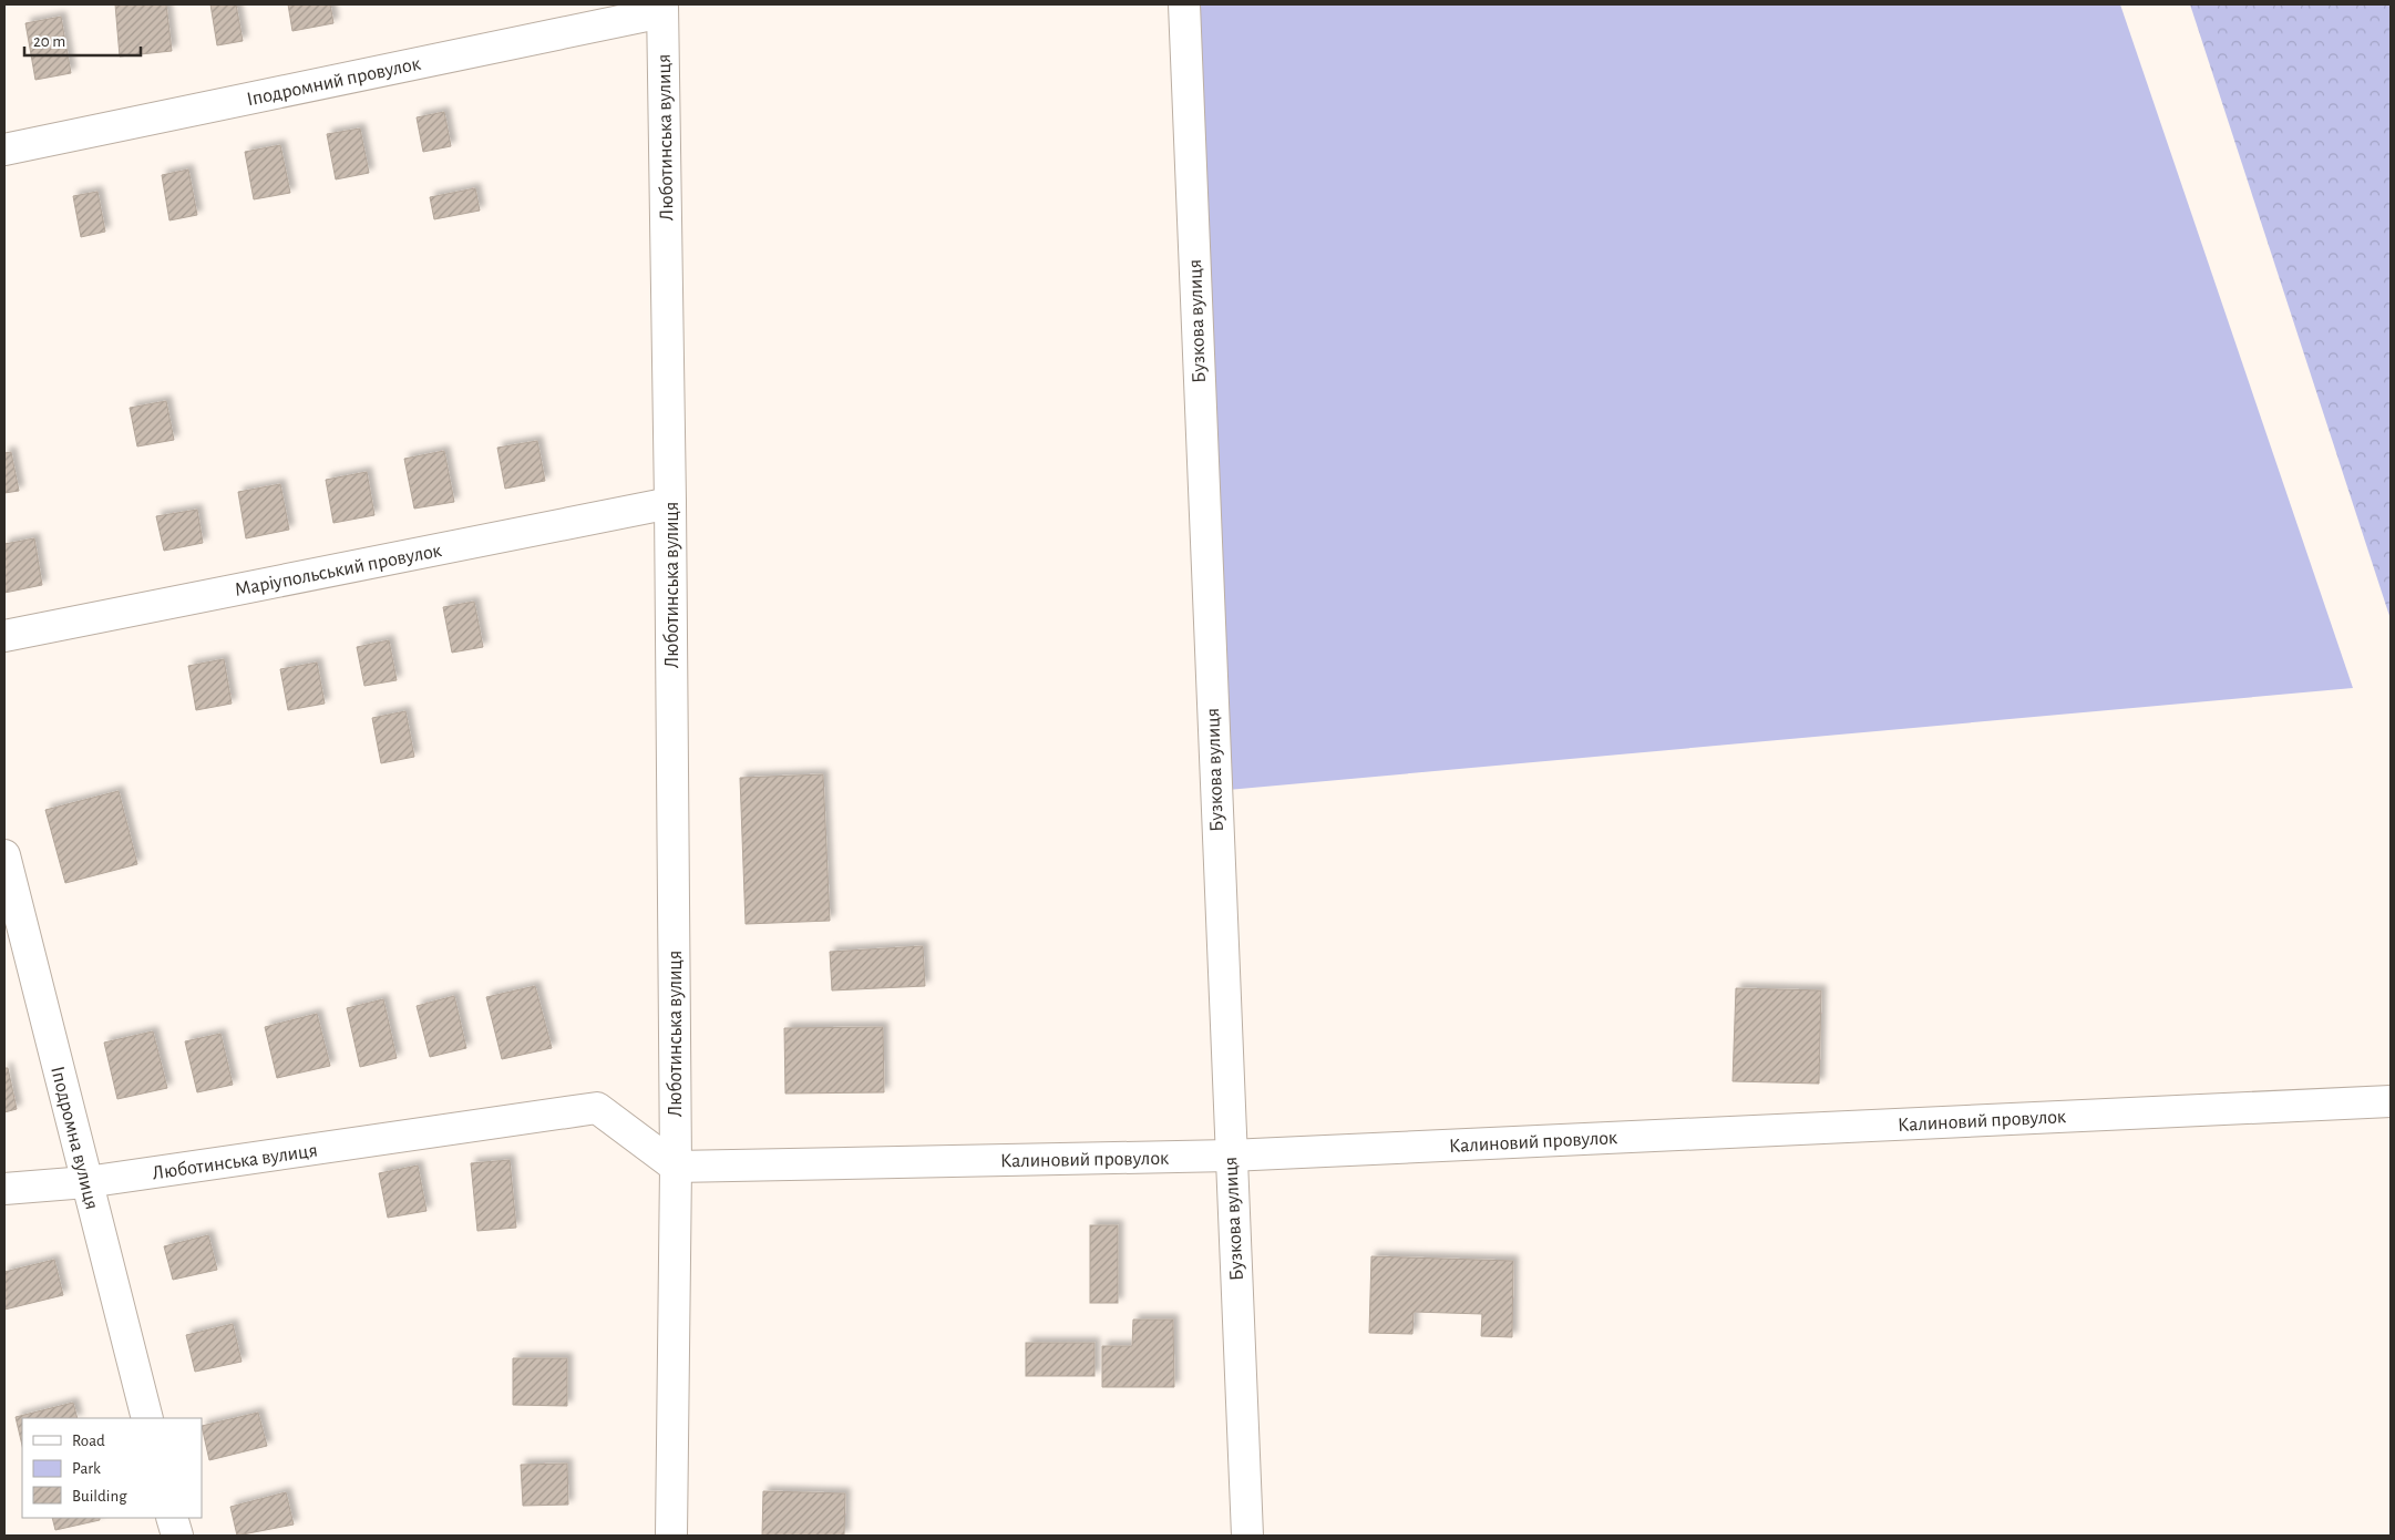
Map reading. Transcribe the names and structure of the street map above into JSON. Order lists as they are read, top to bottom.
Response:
{
  "streets": {
    "street": [
      "Іподромний провулок",
      "Люботинська вулиця",
      "Бузкова вулиця",
      "Маріупольський провулок",
      "Калиновий провулок",
      "Іподромна вулиця"
    ]
  },
  "crossings": [
    ["Іподромний провулок", "Люботинська вулиця"],
    ["Люботинська вулиця", "Маріупольський провулок"],
    ["Люботинська вулиця", "Калиновий провулок"],
    ["Люботинська вулиця", "Іподромна вулиця"],
    ["Бузкова вулиця", "Калиновий провулок"]
  ],
  "legend": ["Road", "Park", "Building"],
  "scale_bar": "20 m"
}
